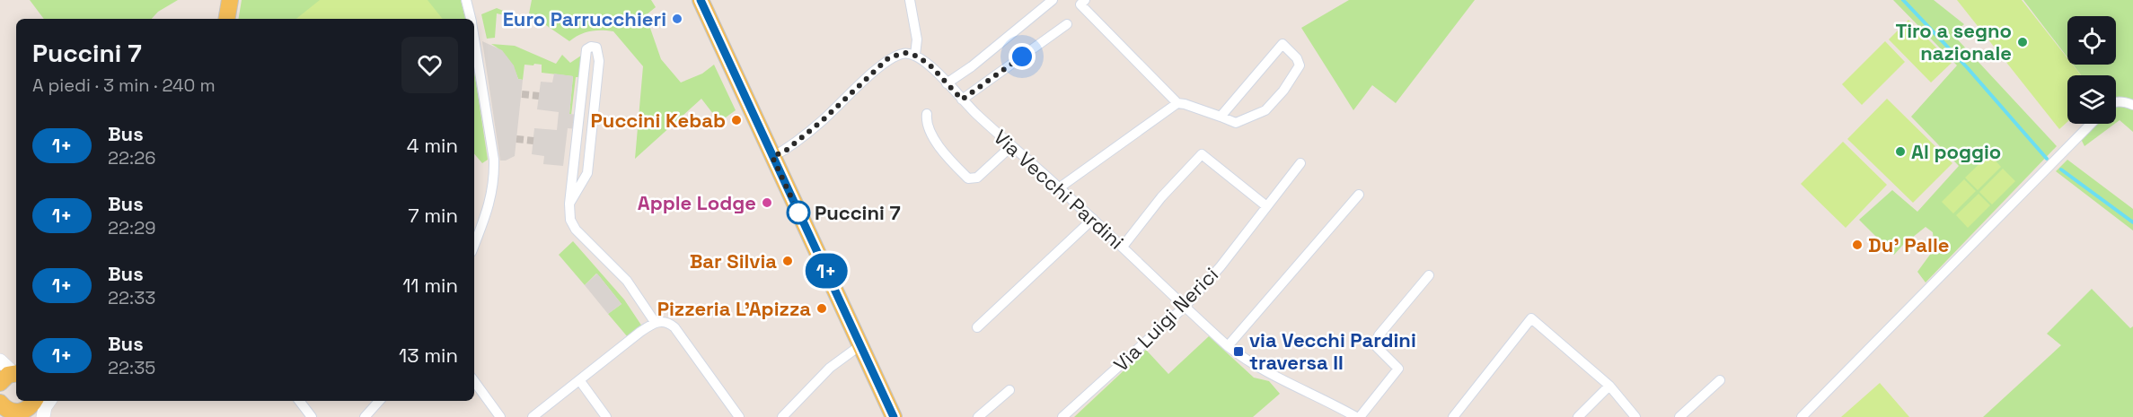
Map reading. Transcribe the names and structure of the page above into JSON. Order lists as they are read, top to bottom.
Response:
{
  "streets": {
    "street": ["Via Vecchi Pardini", "Via Luigi Nerici"]
  },
  "crossings": [
    ["Via Vecchi Pardini", "Via Luigi Nerici"]
  ],
  "places": {
    "other": [
      "Euro Parrucchieri",
      "Tiro a segno nazionale",
      "Puccini Kebab",
      "Al poggio",
      "Apple Lodge",
      "Puccini 7",
      "Du' Palle",
      "Bar Silvia",
      "Pizzeria L'Apizza"
    ],
    "transit": ["via Vecchi Pardini traversa II"]
  },
  "lines": ["bus line 1+"],
  "page": {
    "on_map": "1+",
    "heading": ["Puccini 7", "A piedi · 3 min · 240 m"],
    "list": [
      {
        "mark": "1+",
        "name": "Bus",
        "note": "22:26",
        "value": "4 min"
      },
      {
        "mark": "1+",
        "name": "Bus",
        "note": "22:29",
        "value": "7 min"
      },
      {
        "mark": "1+",
        "name": "Bus",
        "note": "22:33",
        "value": "11 min"
      },
      {
        "mark": "1+",
        "name": "Bus",
        "note": "22:35",
        "value": "13 min"
      }
    ]
  }
}
